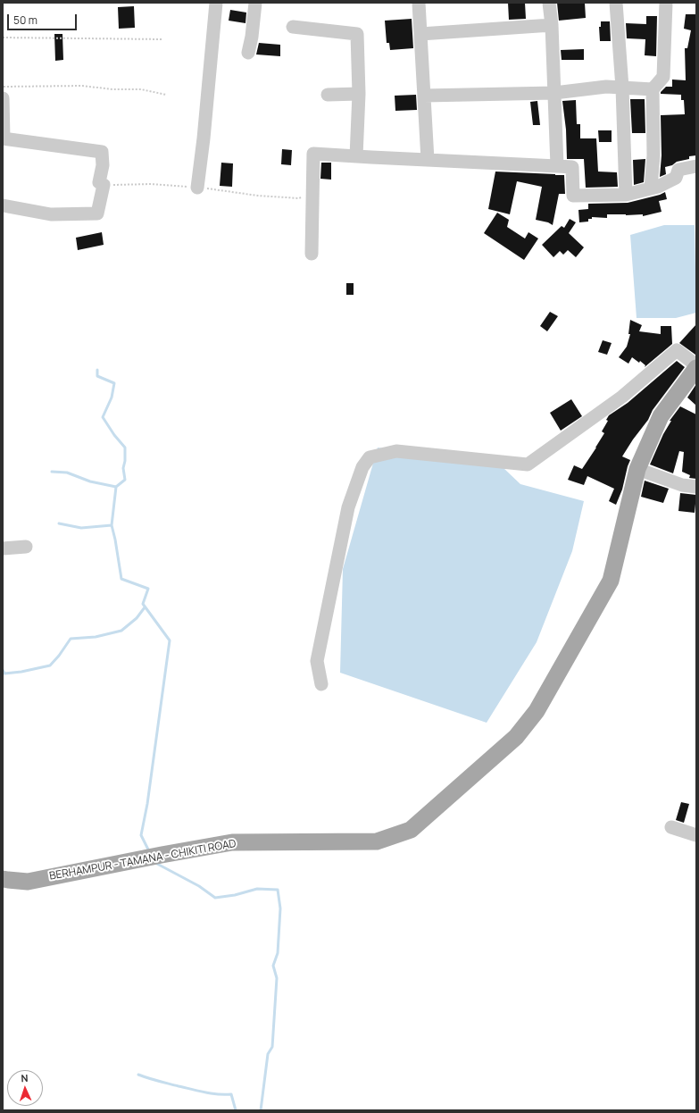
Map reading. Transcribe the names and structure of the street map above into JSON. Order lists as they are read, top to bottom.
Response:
{
  "streets": {
    "main road": ["BERHAMPUR - TAMANA - CHIKITI ROAD"]
  },
  "scale_bar": "50 m",
  "north": "top"
}
